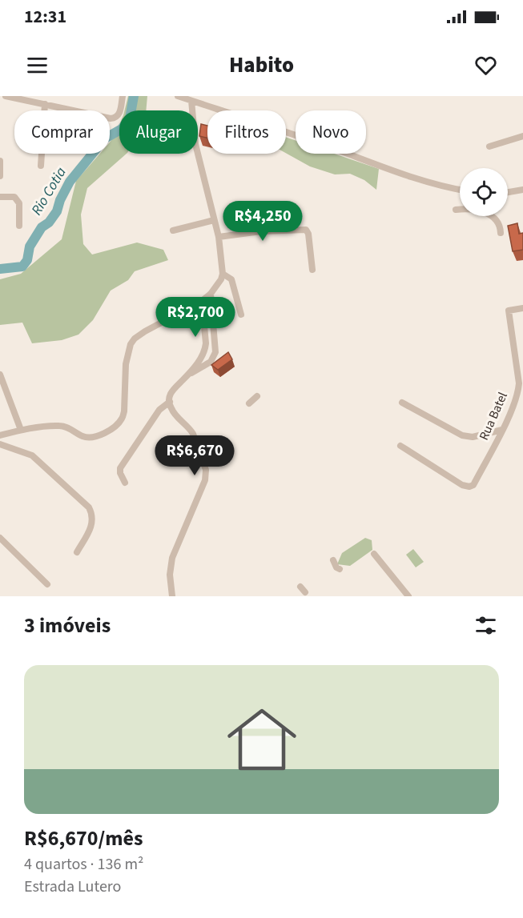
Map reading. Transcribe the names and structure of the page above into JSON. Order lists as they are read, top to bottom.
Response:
{
  "streets": {
    "street": ["Rua Batel"]
  },
  "water": ["Rio Cotia"],
  "page": {
    "status": "12:31",
    "header": "Habito",
    "chip": [
      "Comprar",
      "Alugar",
      "Filtros",
      "Novo"
    ],
    "price": ["R$4,250", "R$2,700", "R$6,670"],
    "heading": "3 imóveis",
    "list": [
      {
        "name": "R$6,670/mês",
        "note": "4 quartos · 136 m² · Estrada Lutero"
      }
    ]
  }
}
